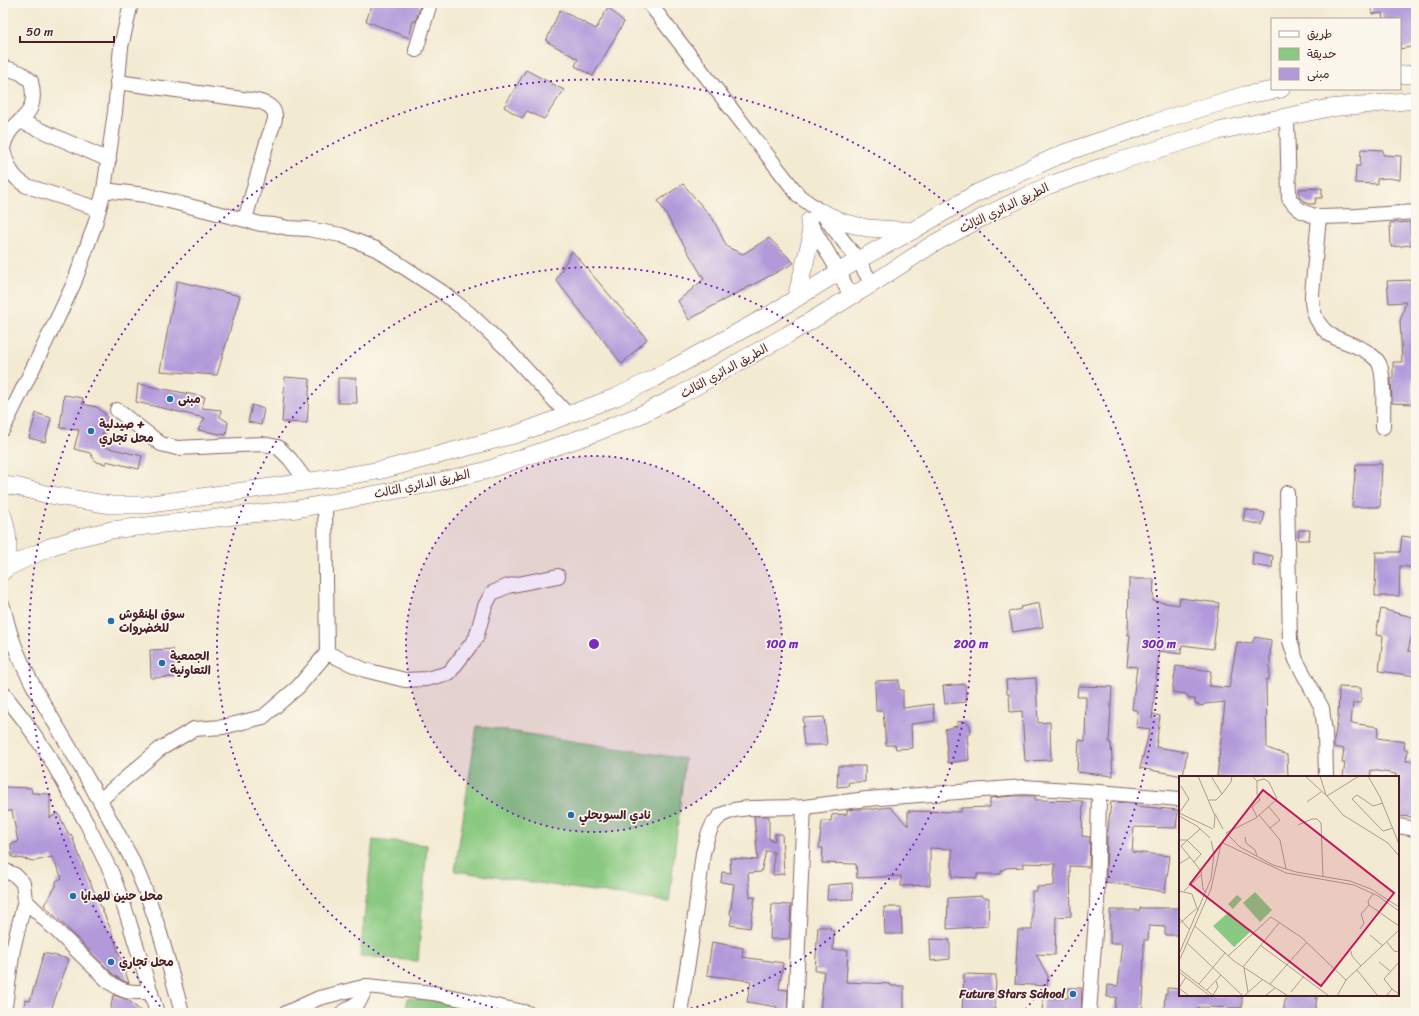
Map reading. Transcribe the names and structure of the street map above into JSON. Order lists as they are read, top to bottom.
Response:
{
  "streets": {
    "main road": ["الطريق الدائري الثالث"]
  },
  "places": [
    "مبنى",
    "صيدلية + محل تجاري",
    "سوق المنقوش للخضروات",
    "الجمعية التعاونية",
    "نادي السويحلي",
    "محل حنين للهدايا",
    "محل تجاري",
    "Future Stars School"
  ],
  "legend": ["طريق", "حديقة", "مبنى"],
  "scale_bar": "50 m",
  "rings": ["100 m", "200 m", "300 m"]
}
